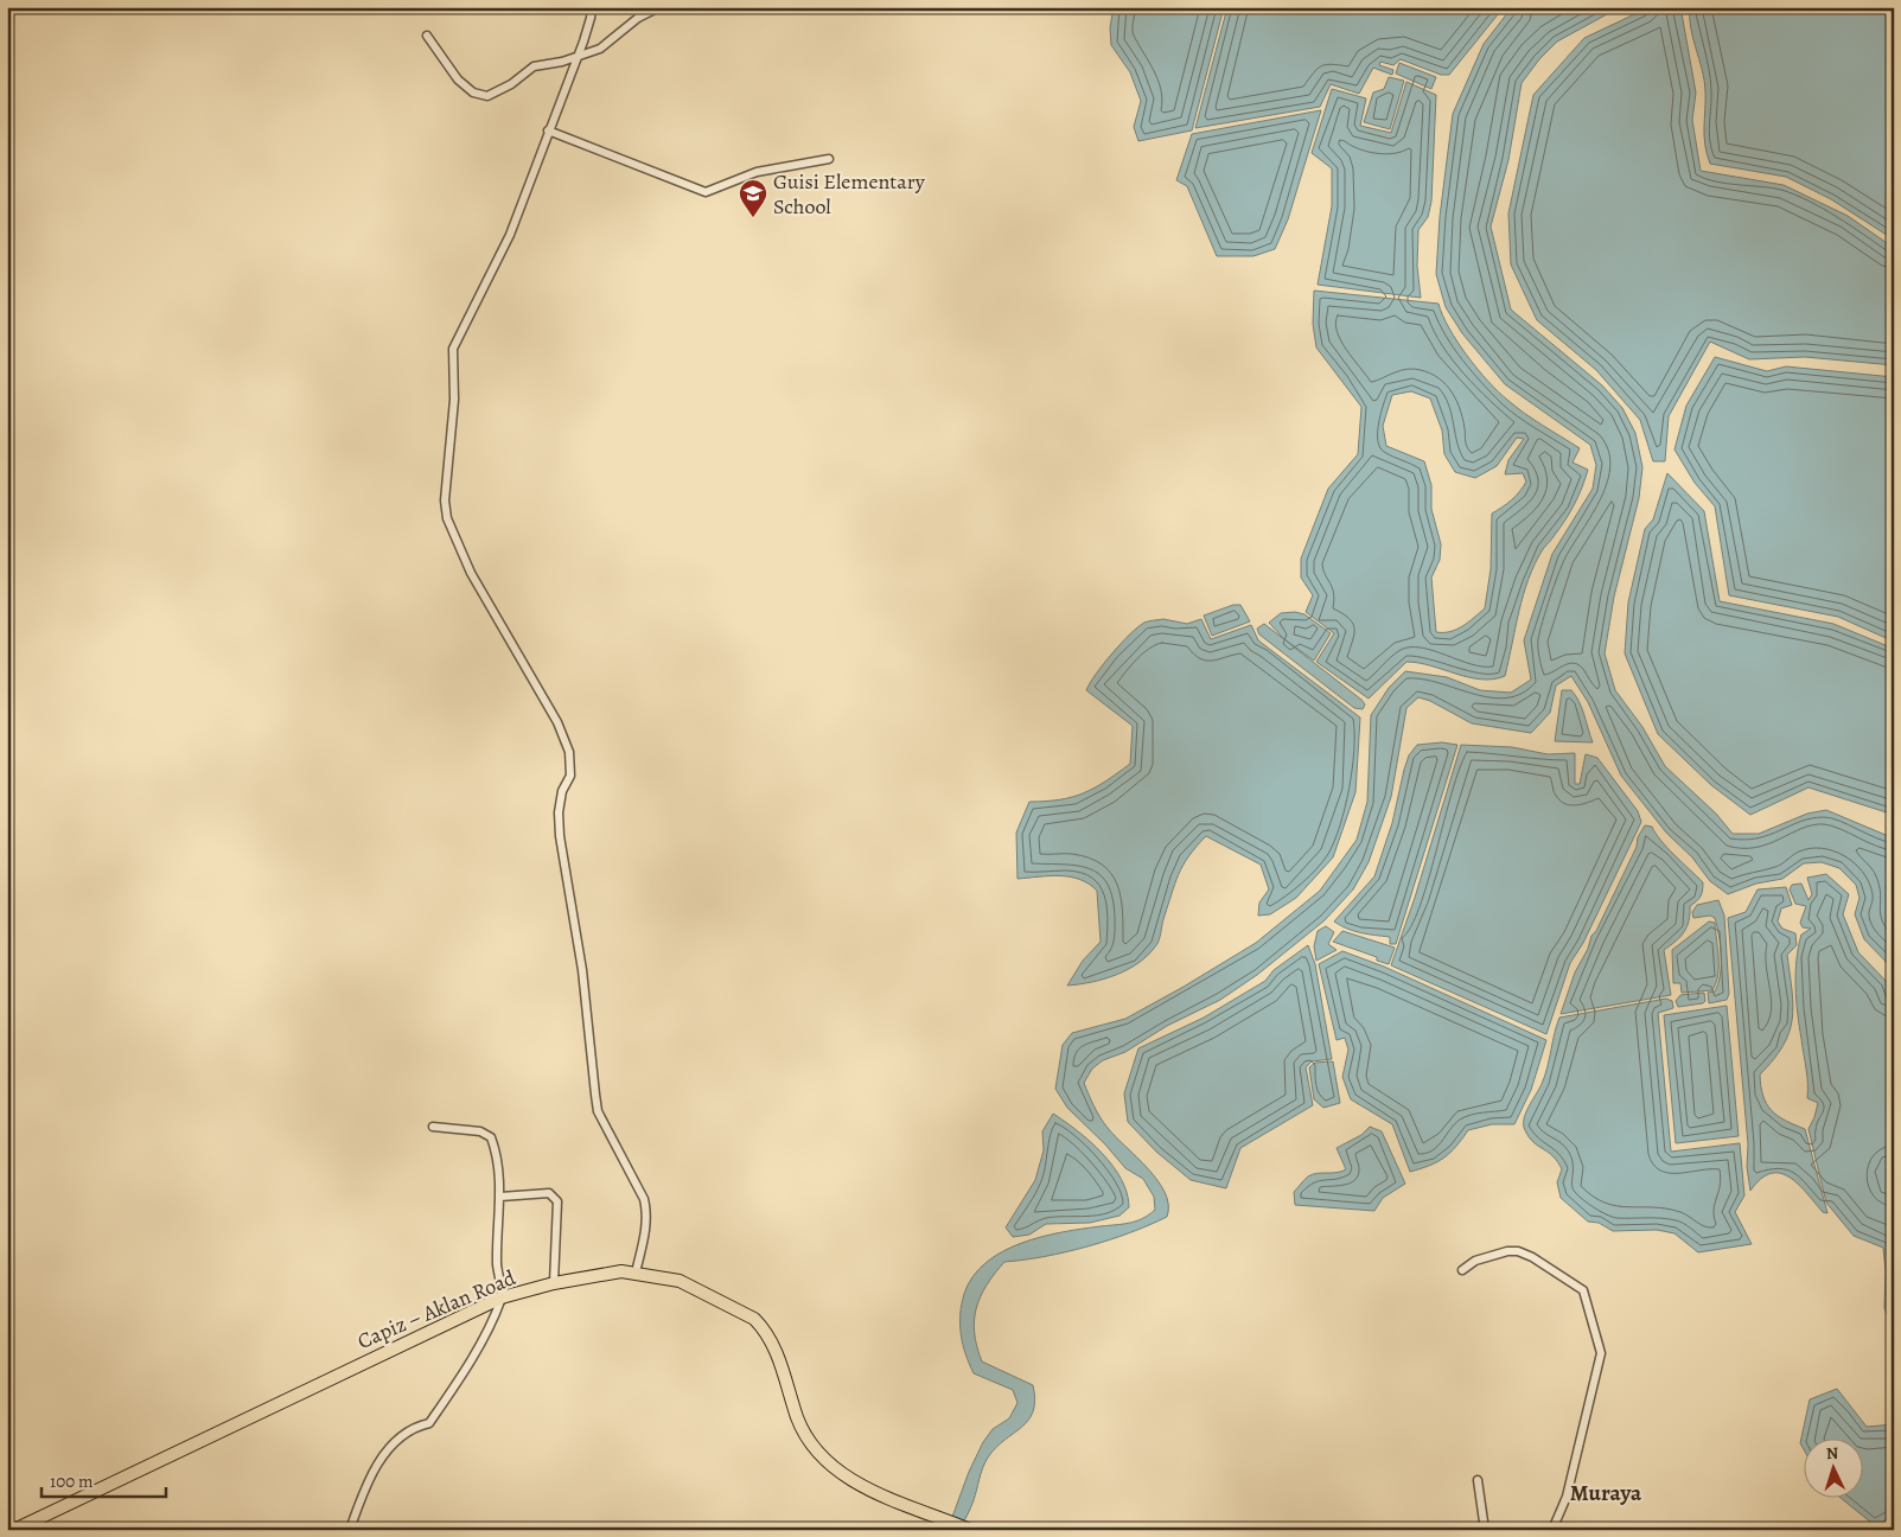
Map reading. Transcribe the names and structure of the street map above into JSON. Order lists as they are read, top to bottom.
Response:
{
  "streets": {
    "main road": ["Capiz – Aklan Road"]
  },
  "districts": ["Muraya"],
  "places": {
    "school or university": ["Guisi Elementary School"]
  },
  "scale_bar": "100 m",
  "north": "top"
}
